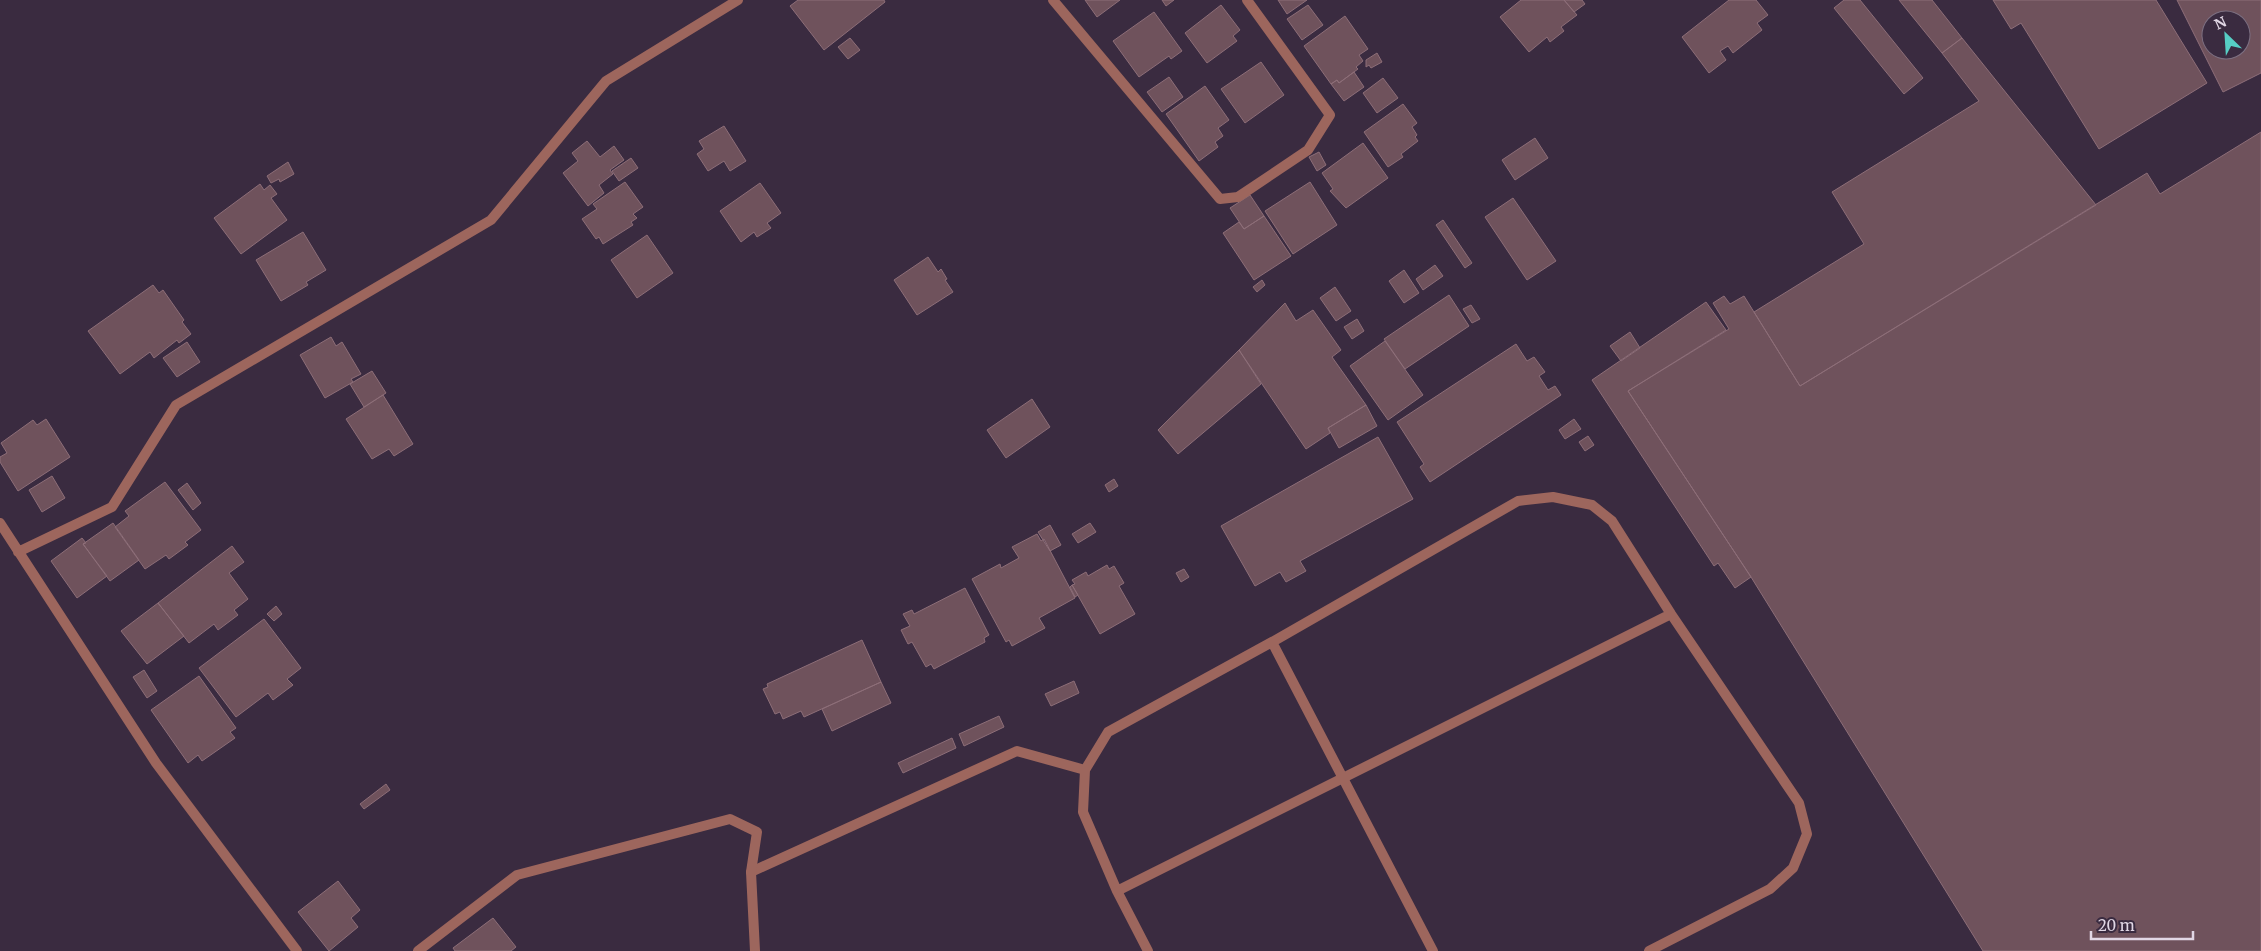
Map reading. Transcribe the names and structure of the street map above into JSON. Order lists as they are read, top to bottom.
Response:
{
  "scale_bar": "20 m",
  "north": "top left"
}
